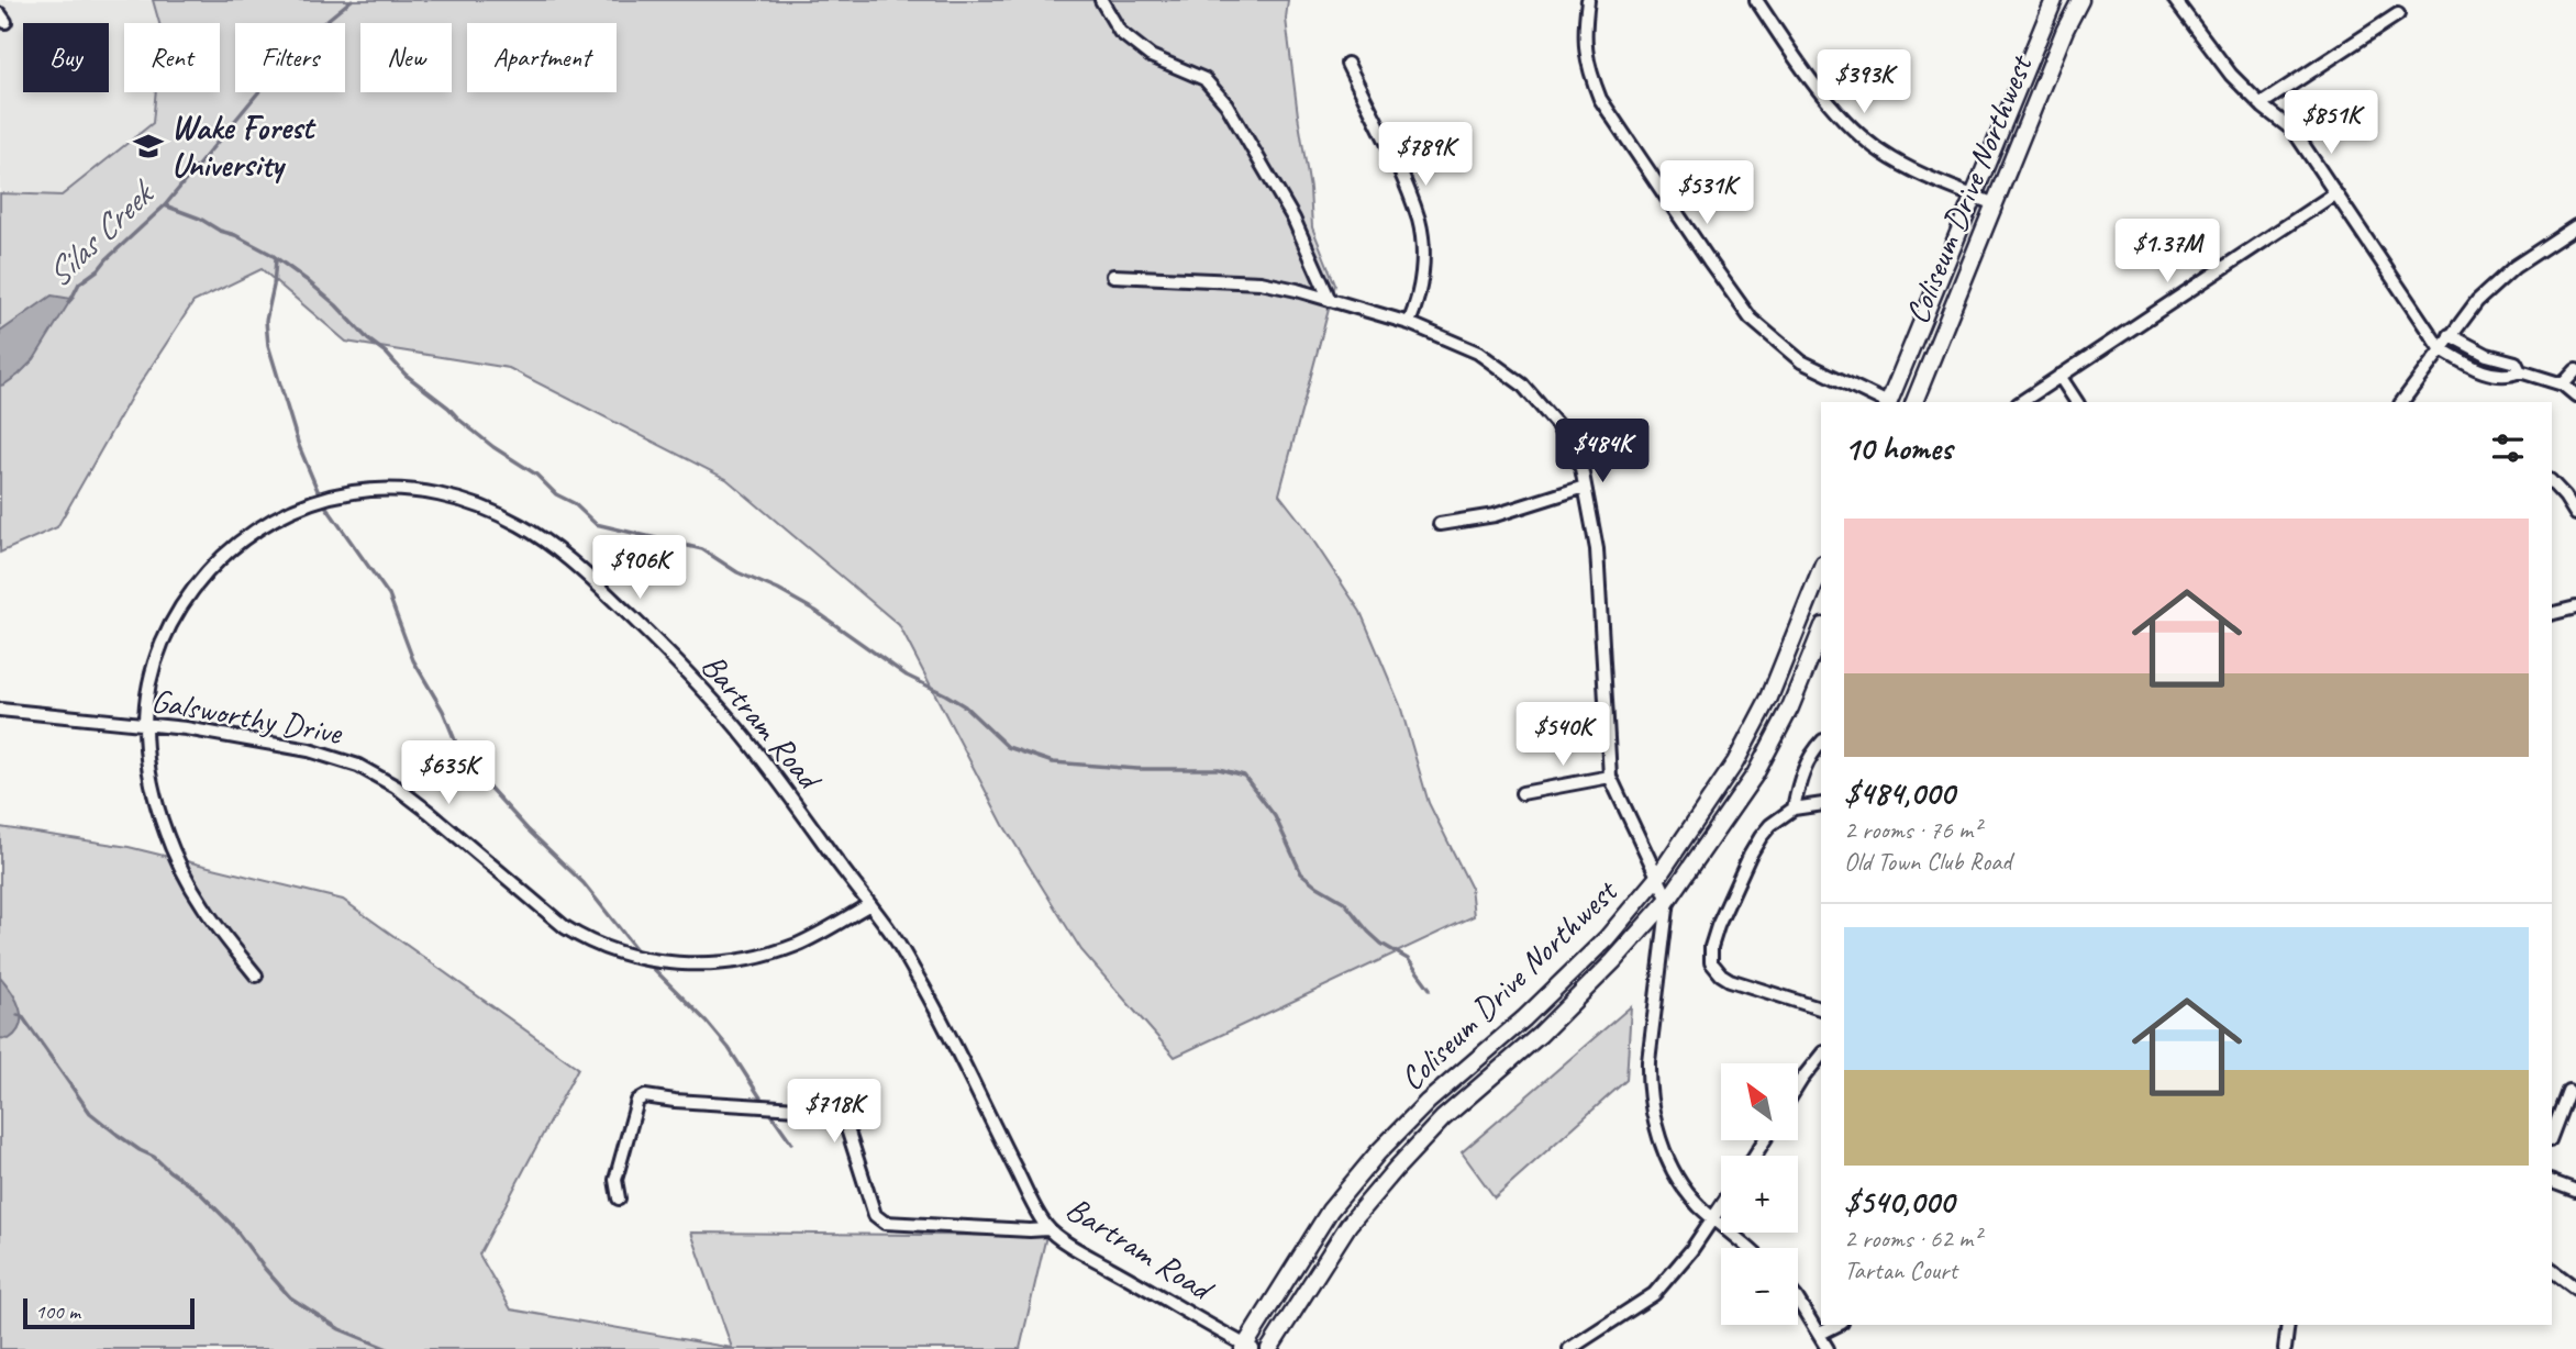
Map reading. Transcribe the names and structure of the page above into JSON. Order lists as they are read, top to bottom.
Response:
{
  "streets": {
    "main road": ["Coliseum Drive Northwest"],
    "street": ["Galsworthy Drive", "Bartram Road"]
  },
  "crossings": [
    ["Coliseum Drive Northwest", "Bartram Road"],
    ["Galsworthy Drive", "Bartram Road"]
  ],
  "water": ["Silas Creek"],
  "places": {
    "school or university": ["Wake Forest University"]
  },
  "scale_bar": "100 m",
  "north": "top left",
  "page": {
    "chip": [
      "Buy",
      "Rent",
      "Filters",
      "New",
      "Apartment"
    ],
    "price": [
      "$393K",
      "$851K",
      "$789K",
      "$531K",
      "$1.37M",
      "$484K",
      "$906K",
      "$540K",
      "$635K",
      "$718K"
    ],
    "heading": "10 homes",
    "list": [
      {
        "name": "$484,000",
        "note": "2 rooms · 76 m² · Old Town Club Road"
      },
      {
        "name": "$540,000",
        "note": "2 rooms · 62 m² · Tartan Court"
      }
    ],
    "map_buttons": ["+", "−"],
    "scale": "100 m"
  }
}
